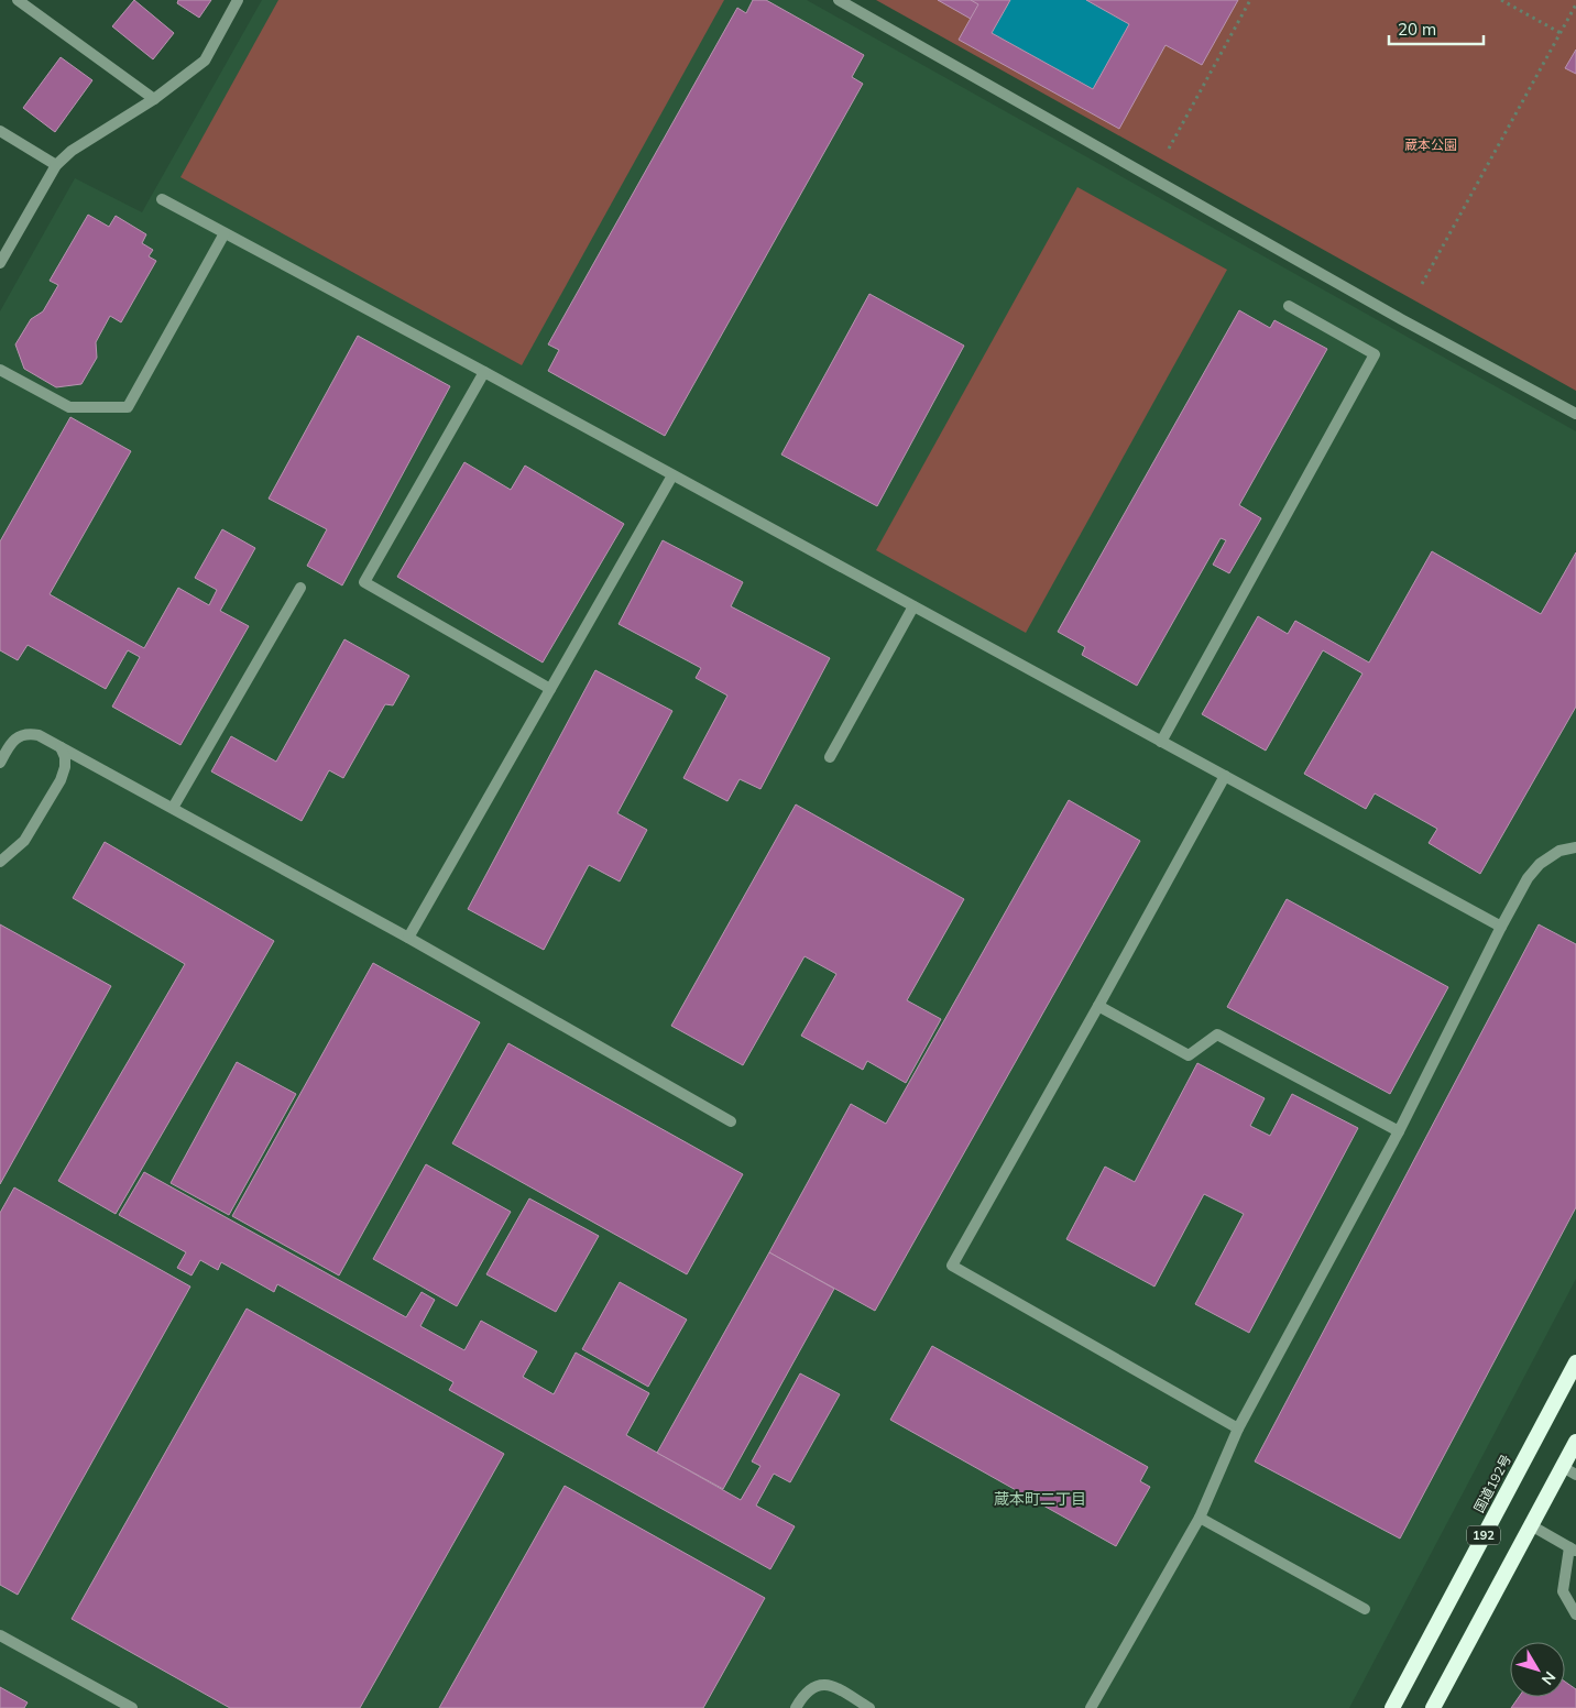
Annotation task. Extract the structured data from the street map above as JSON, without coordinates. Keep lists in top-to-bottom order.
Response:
{
  "streets": {
    "highway": ["国道192号", "192"]
  },
  "districts": ["蔵本町二丁目"],
  "parks": ["蔵本公園"],
  "scale_bar": "20 m",
  "north": "bottom right"
}
